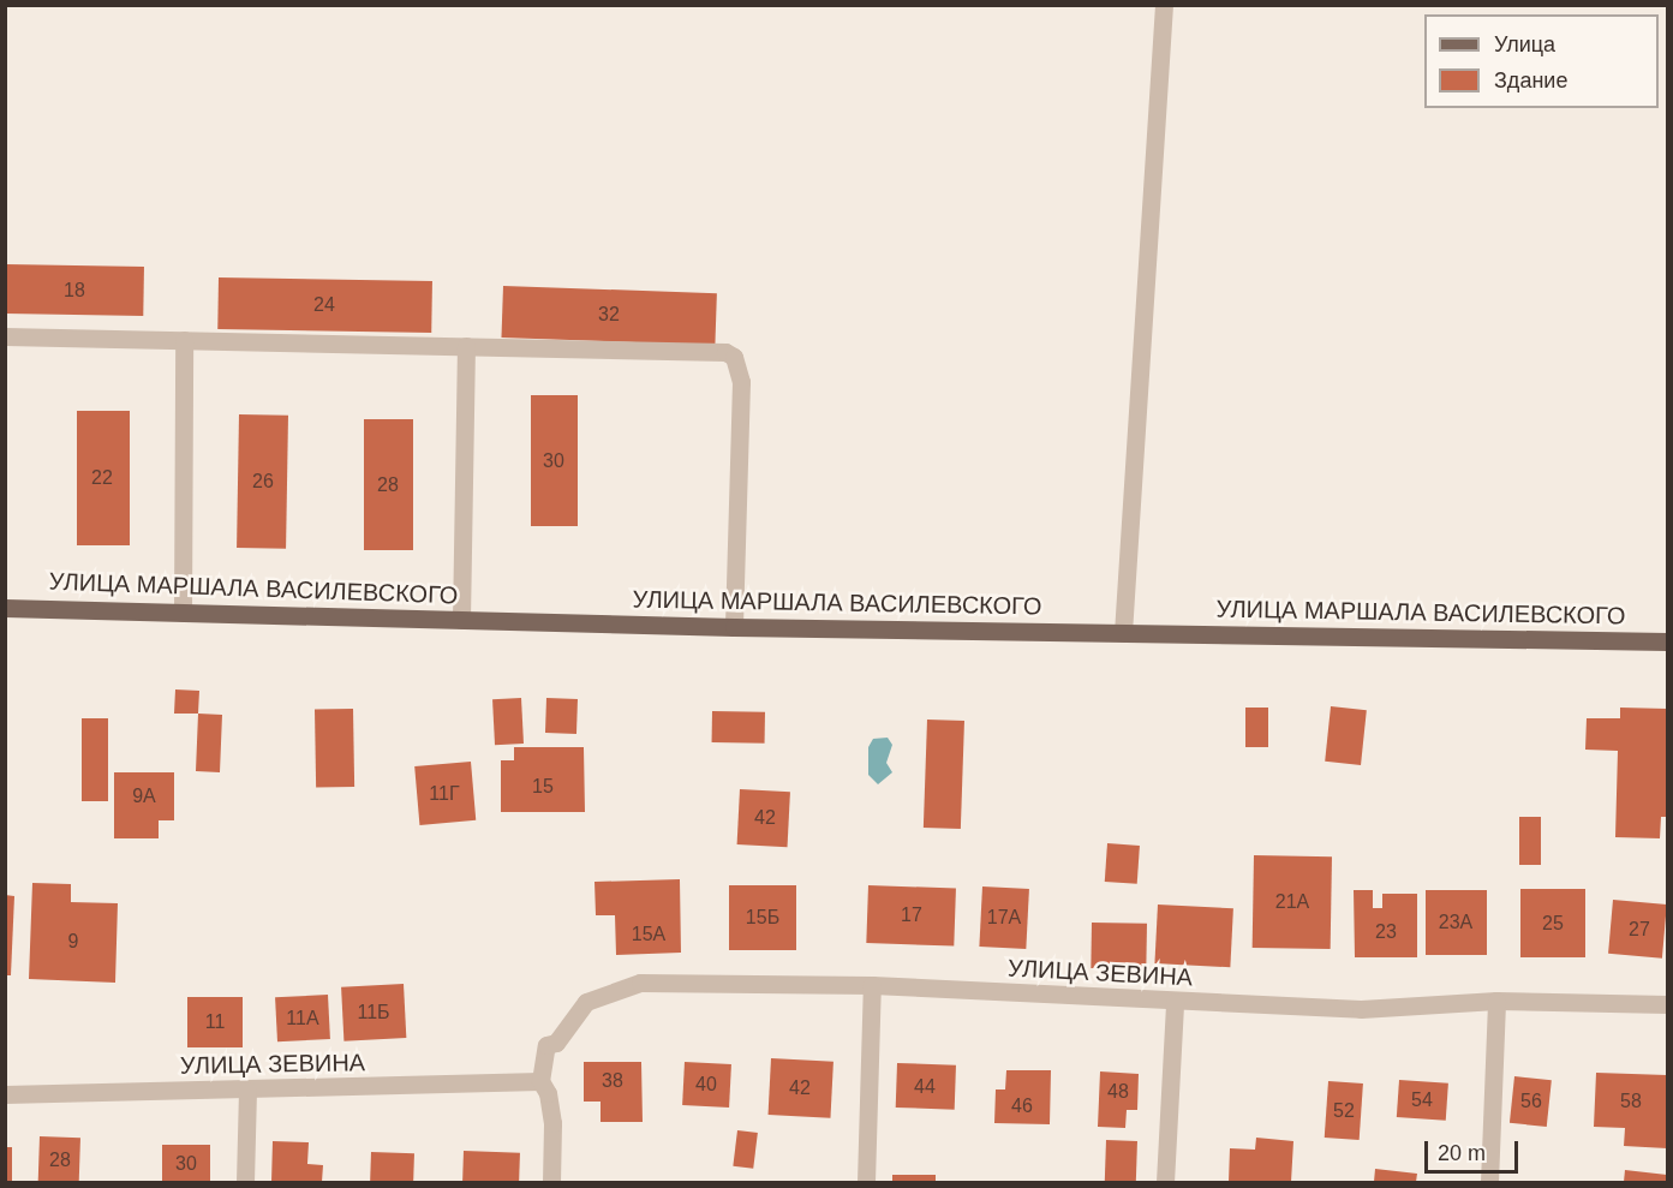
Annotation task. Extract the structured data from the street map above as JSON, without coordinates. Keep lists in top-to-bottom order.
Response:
{
  "streets": {
    "main road": ["УЛИЦА МАРШАЛА ВАСИЛЕВСКОГО"],
    "street": ["УЛИЦА ЗЕВИНА"]
  },
  "house_numbers": [
    "18",
    "24",
    "32",
    "30",
    "22",
    "26",
    "28",
    "15",
    "11Г",
    "9А",
    "42",
    "21А",
    "17",
    "15Б",
    "17А",
    "23А",
    "25",
    "27",
    "23",
    "15А",
    "9",
    "11Б",
    "11А",
    "11",
    "38",
    "40",
    "44",
    "42",
    "48",
    "54",
    "56",
    "58",
    "46",
    "52",
    "28",
    "30"
  ],
  "legend": ["Улица", "Здание"],
  "scale_bar": "20 m"
}
